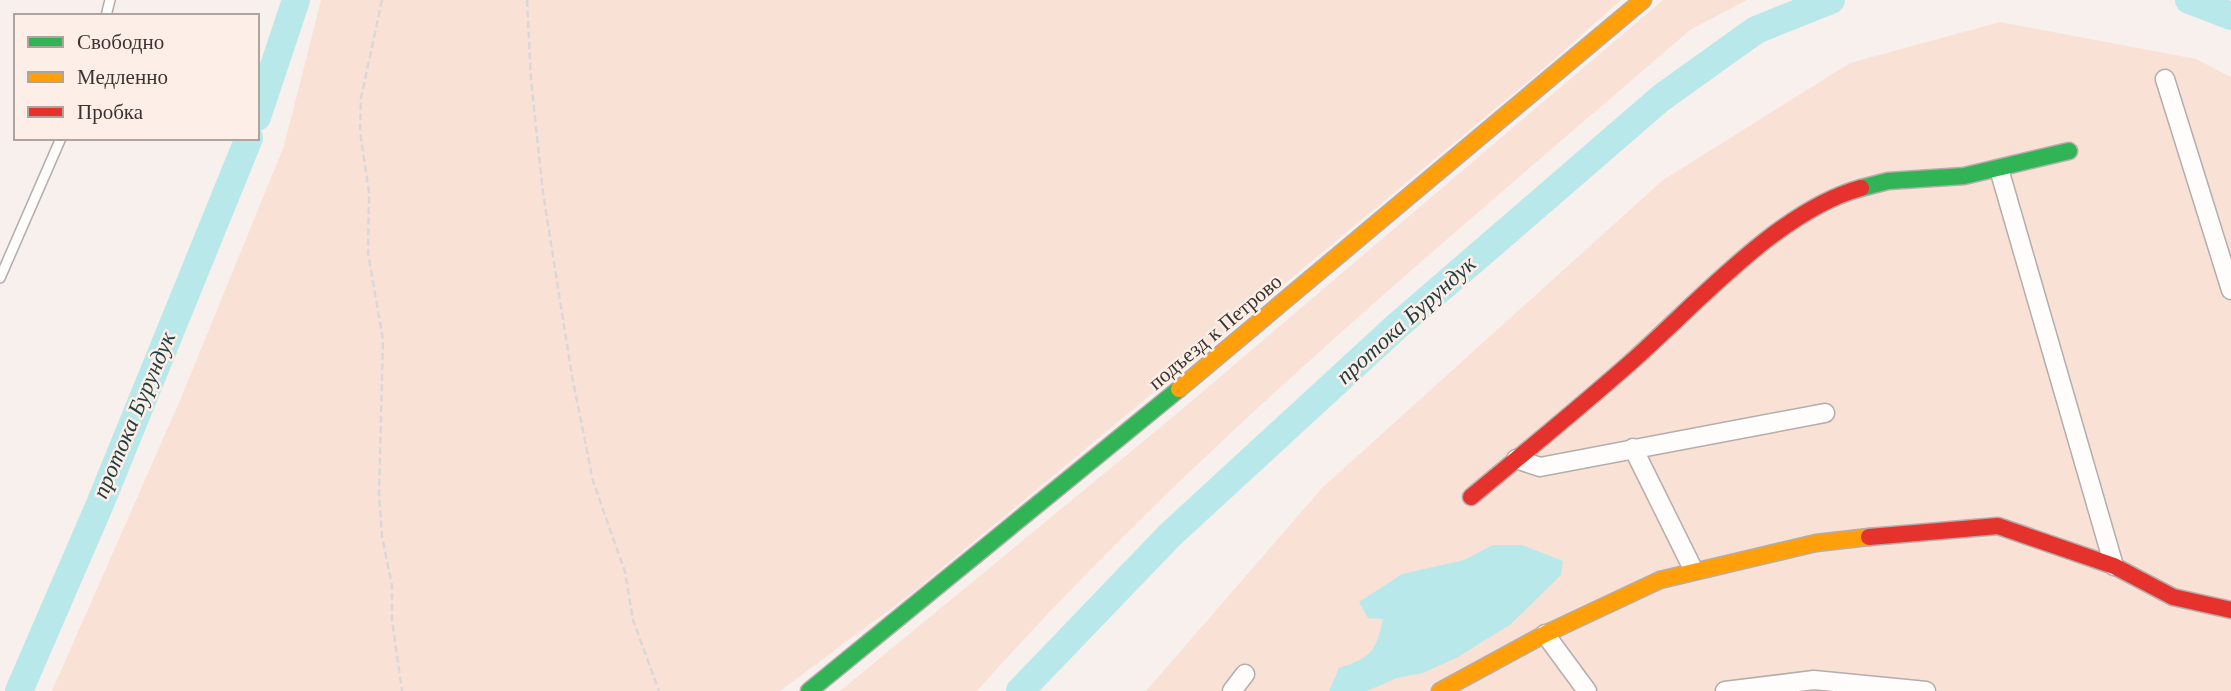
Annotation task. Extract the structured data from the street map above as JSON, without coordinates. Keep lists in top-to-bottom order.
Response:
{
  "streets": {
    "street": ["подъезд к Петрово"]
  },
  "water": ["протока Бурундук"],
  "legend": ["Свободно", "Медленно", "Пробка"]
}
